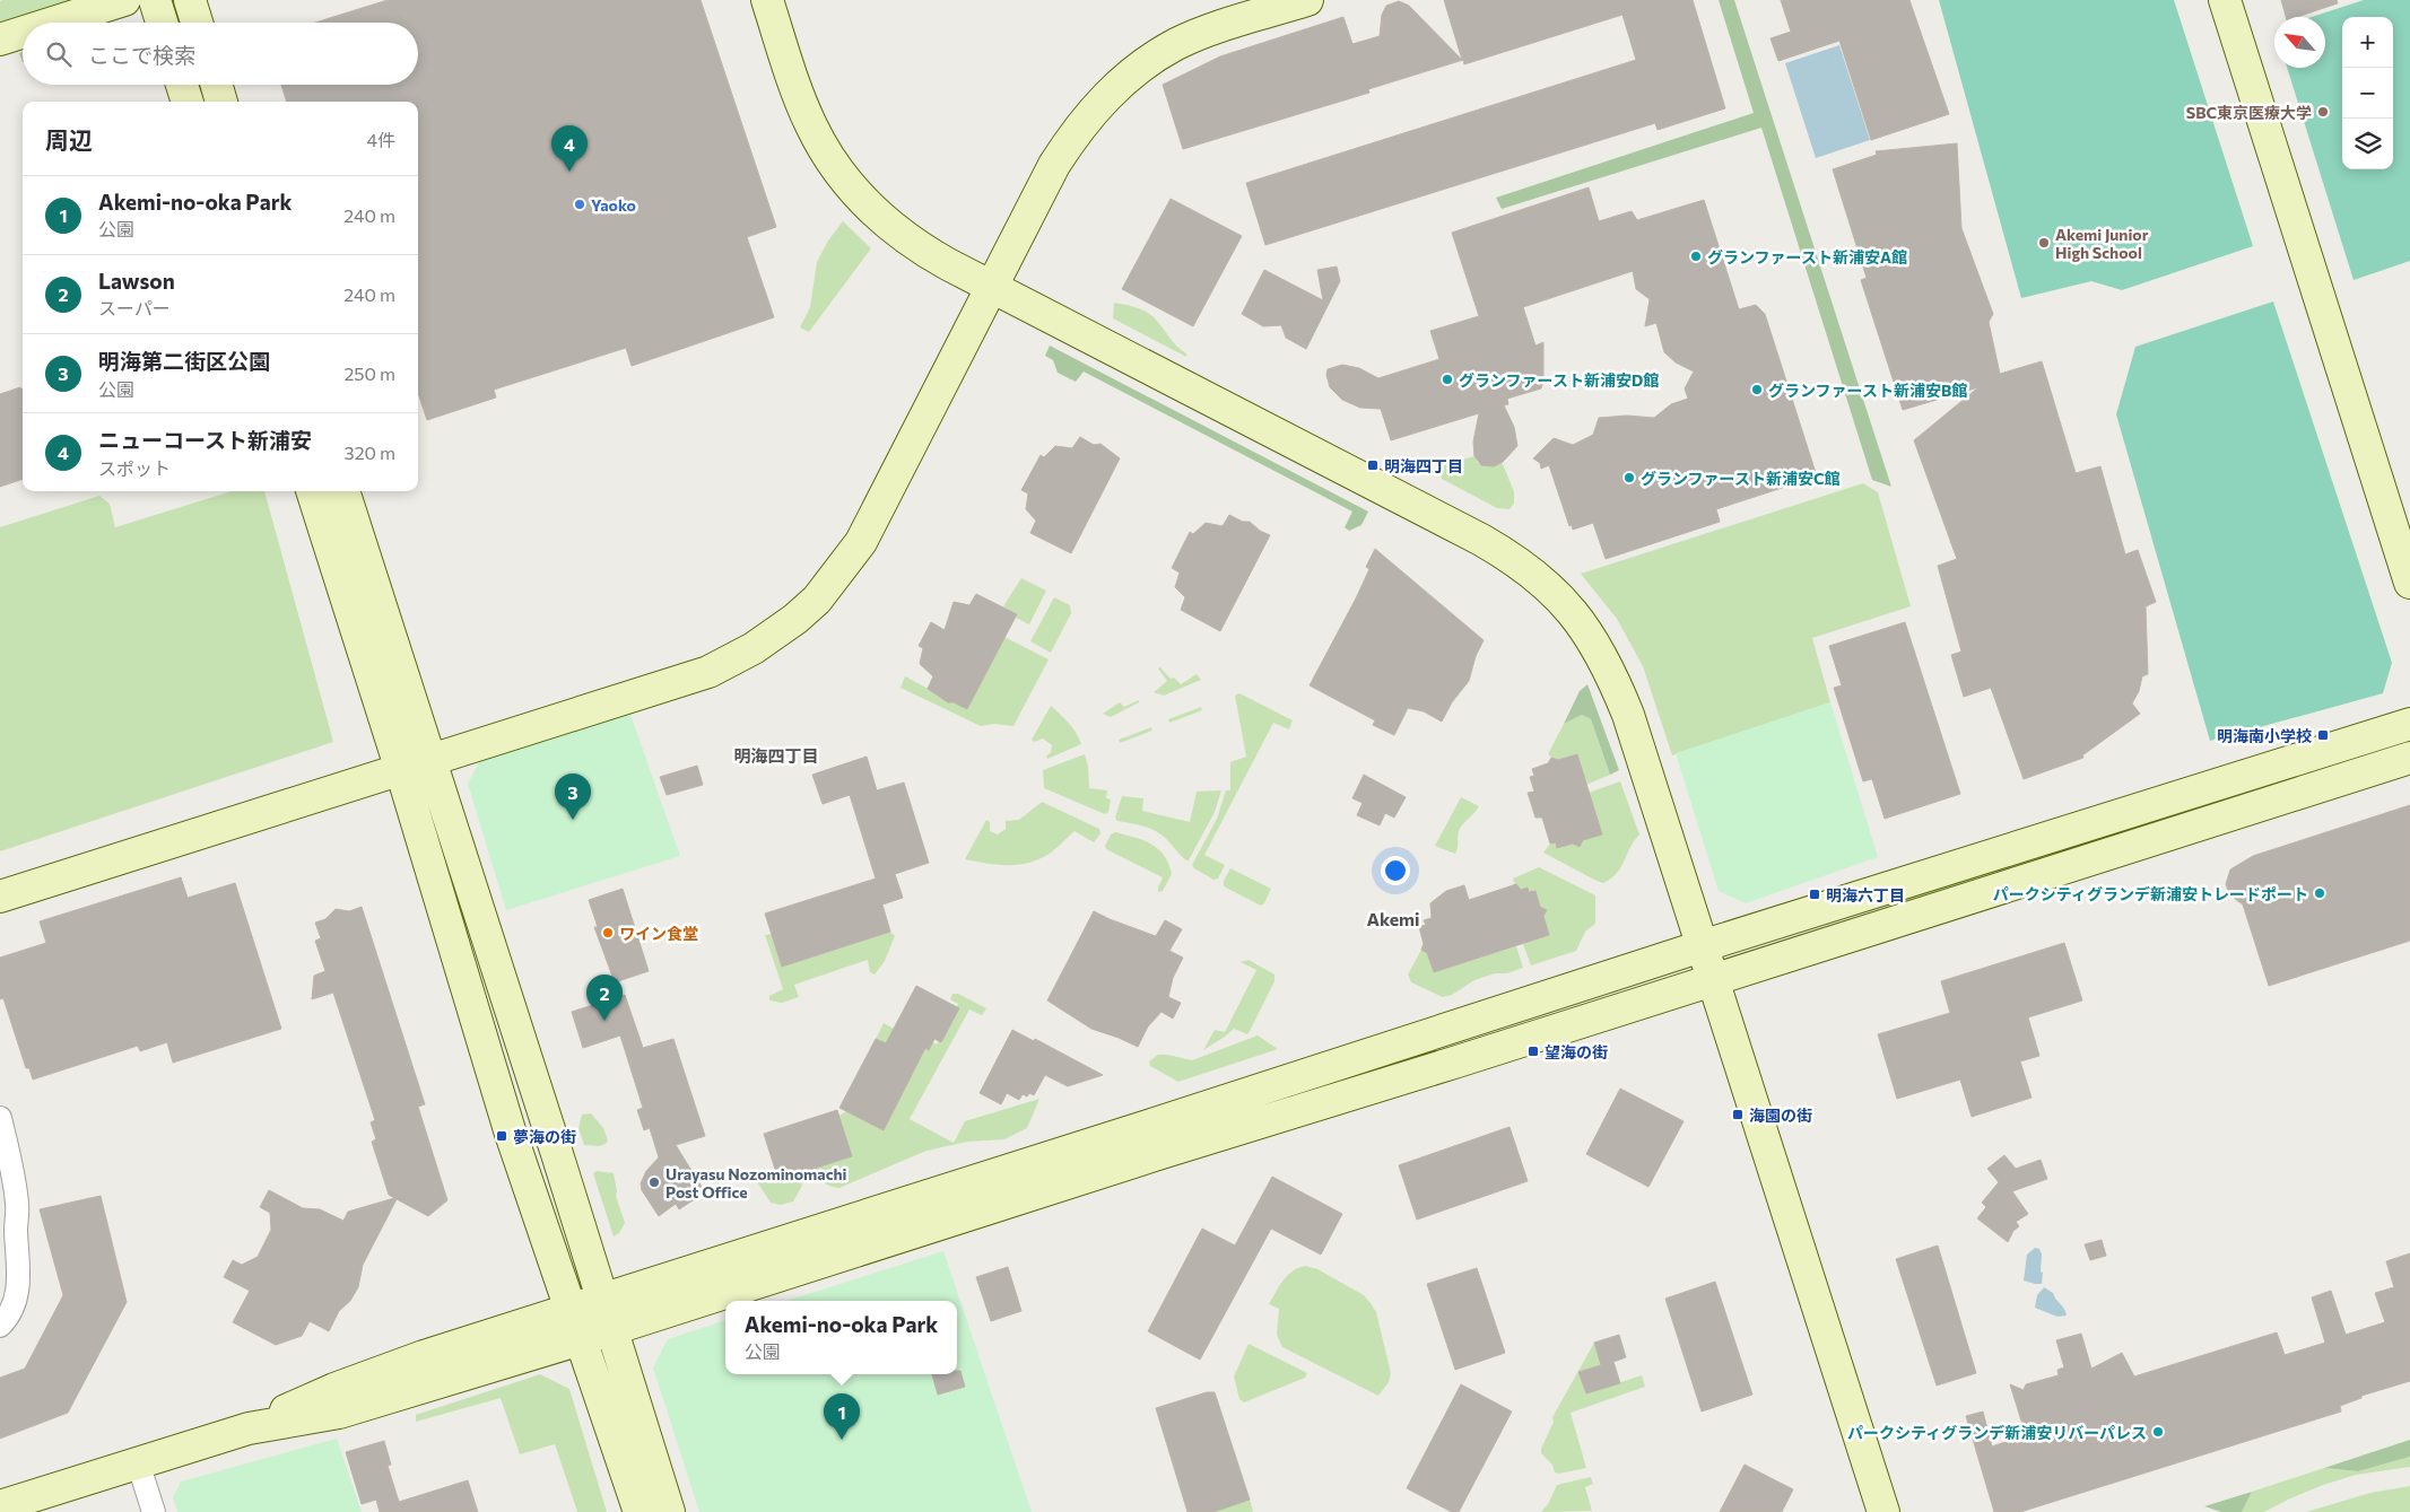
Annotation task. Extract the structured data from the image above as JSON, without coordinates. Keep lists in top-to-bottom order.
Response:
{
  "districts": ["明海四丁目", "Akemi"],
  "places": {
    "other": [
      "SBC東京医療大学",
      "Yaoko",
      "Akemi Junior High School",
      "グランファースト新浦安A館",
      "グランファースト新浦安D館",
      "グランファースト新浦安B館",
      "グランファースト新浦安C館",
      "パークシティグランデ新浦安トレードポート",
      "ワイン食堂",
      "Urayasu Nozominomachi Post Office",
      "パークシティグランデ新浦安リバーパレス"
    ],
    "transit": [
      "明海四丁目",
      "明海南小学校",
      "明海六丁目",
      "望海の街",
      "海園の街",
      "夢海の街"
    ]
  },
  "north": "top left",
  "page": {
    "map_buttons": ["+", "−"],
    "search": "ここで検索",
    "heading": ["周辺", "4件"],
    "pins": [
      "4",
      "3",
      "2",
      "1"
    ],
    "list": [
      {
        "mark": "1",
        "name": "Akemi-no-oka Park",
        "note": "公園",
        "value": "240 m"
      },
      {
        "mark": "2",
        "name": "Lawson",
        "note": "スーパー",
        "value": "240 m"
      },
      {
        "mark": "3",
        "name": "明海第二街区公園",
        "note": "公園",
        "value": "250 m"
      },
      {
        "mark": "4",
        "name": "ニューコースト新浦安",
        "note": "スポット",
        "value": "320 m"
      }
    ],
    "popup": ["Akemi-no-oka Park", "公園"]
  }
}
